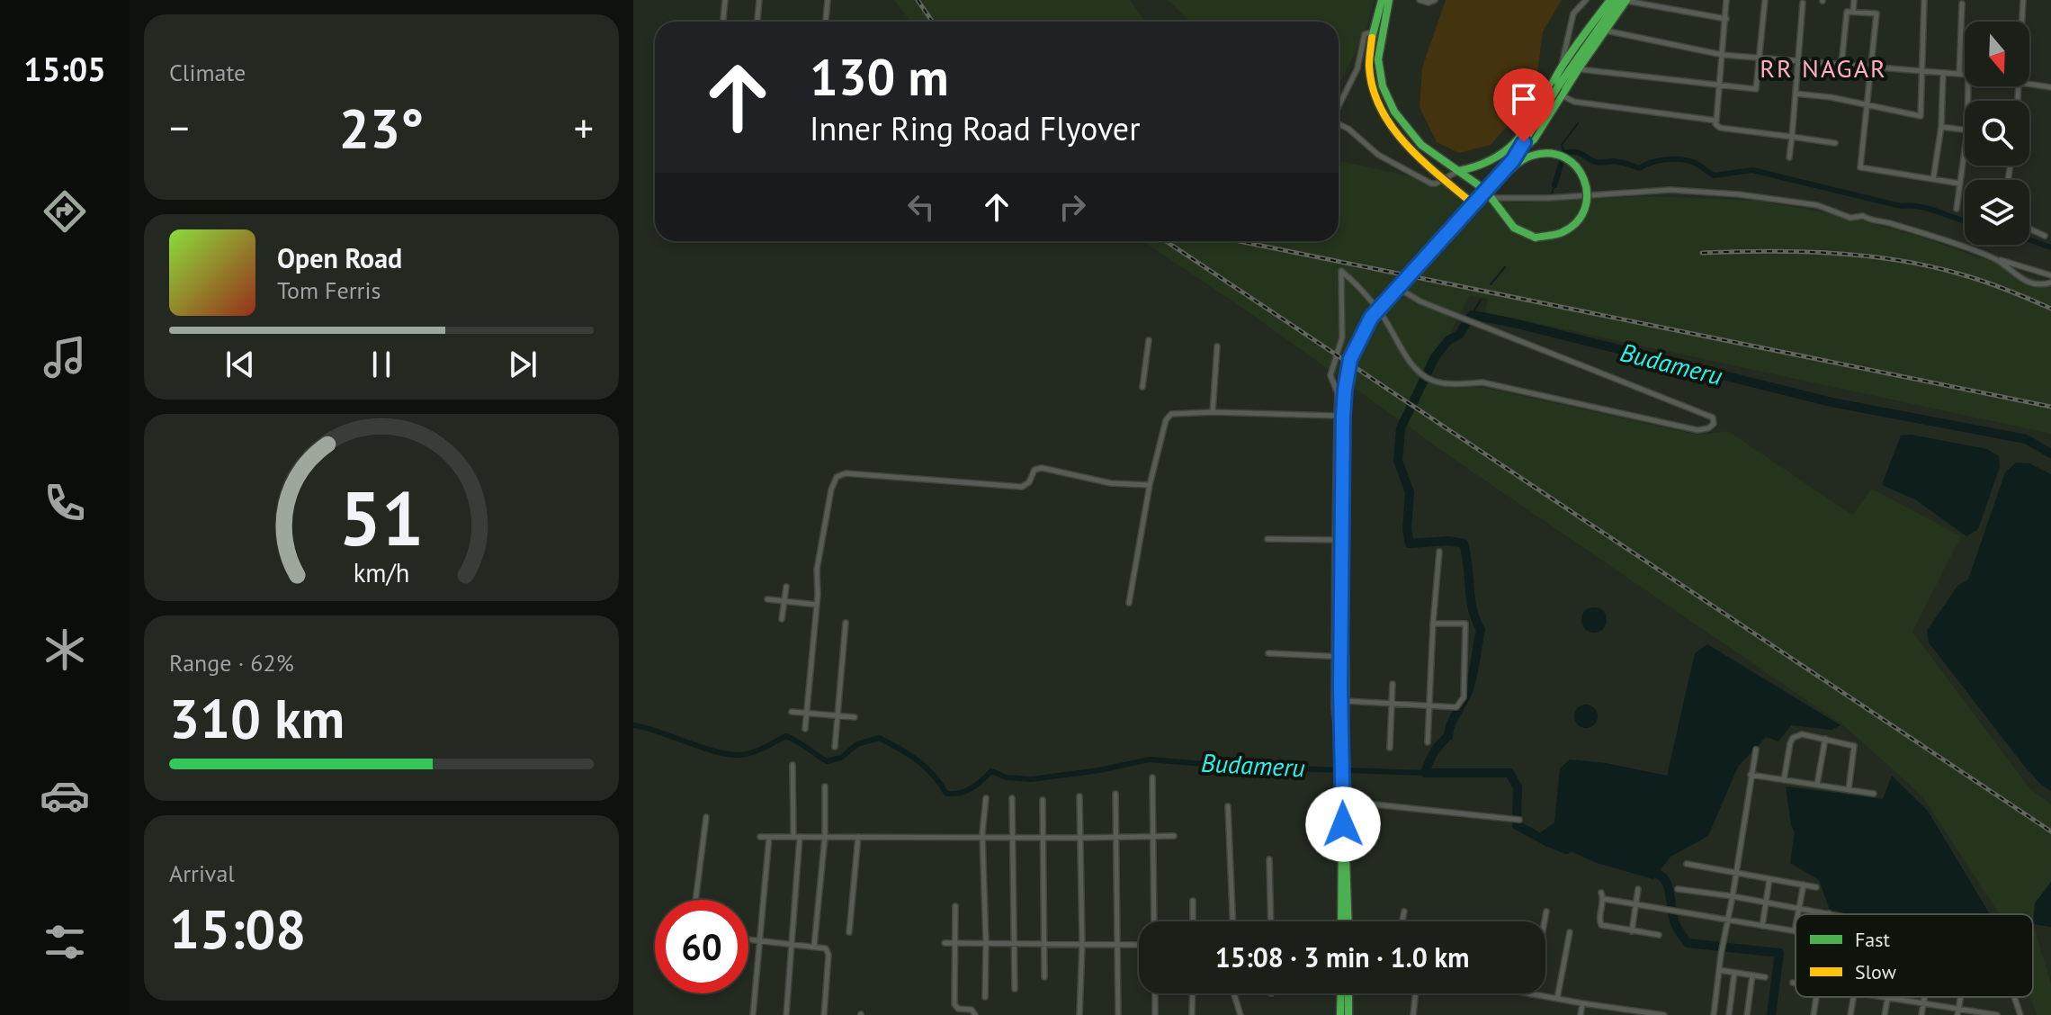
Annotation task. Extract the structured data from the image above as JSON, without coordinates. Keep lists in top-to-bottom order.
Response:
{
  "districts": ["RR NAGAR"],
  "water": ["Budameru"],
  "legend": ["Fast", "Slow"],
  "north": "bottom",
  "page": {
    "tabs": "15:05",
    "tile": [
      "Climate",
      ["Range · 62%", "310 km"],
      ["Arrival", "15:08"]
    ],
    "turn": ["130 m", "Inner Ring Road Flyover"],
    "heat": ["−", "23°", "+"],
    "song": ["Open Road", "Tom Ferris"],
    "limit": "60",
    "trip": "15:08 · 3 min · 1.0 km",
    "gauge": ["51", "km/h"]
  }
}
